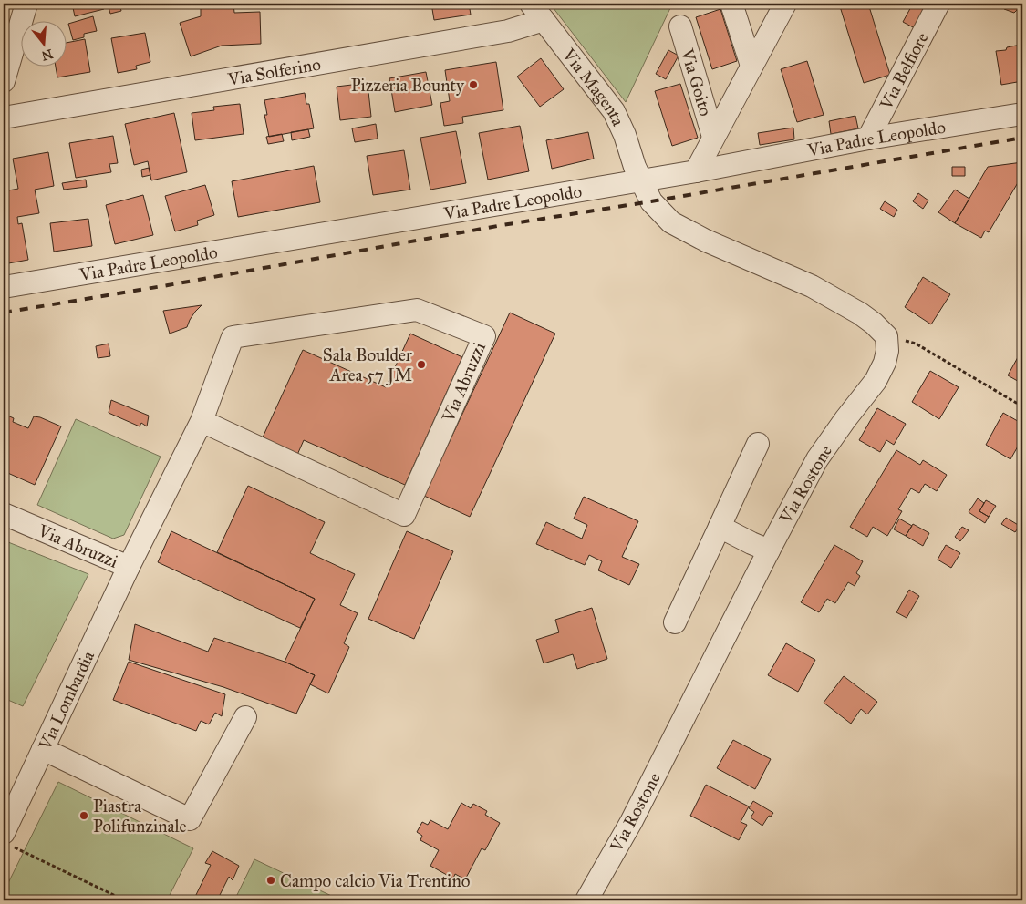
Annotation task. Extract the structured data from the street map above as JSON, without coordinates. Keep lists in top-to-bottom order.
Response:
{
  "streets": {
    "street": [
      "Via Solferino",
      "Via Belfiore",
      "Via Goito",
      "Via Magenta",
      "Via Padre Leopoldo",
      "Via Abruzzi",
      "Via Rostone",
      "Via Lombardia"
    ]
  },
  "crossings": [
    ["Via Solferino", "Via Magenta"],
    ["Via Belfiore", "Via Padre Leopoldo"],
    ["Via Goito", "Via Padre Leopoldo"],
    ["Via Magenta", "Via Padre Leopoldo"],
    ["Via Abruzzi", "Via Lombardia"]
  ],
  "places": [
    "Pizzeria Bounty",
    "Sala Boulder Area 57 JM",
    "Piastra Polifunzinale",
    "Campo calcio Via Trentino"
  ],
  "north": "bottom"
}
